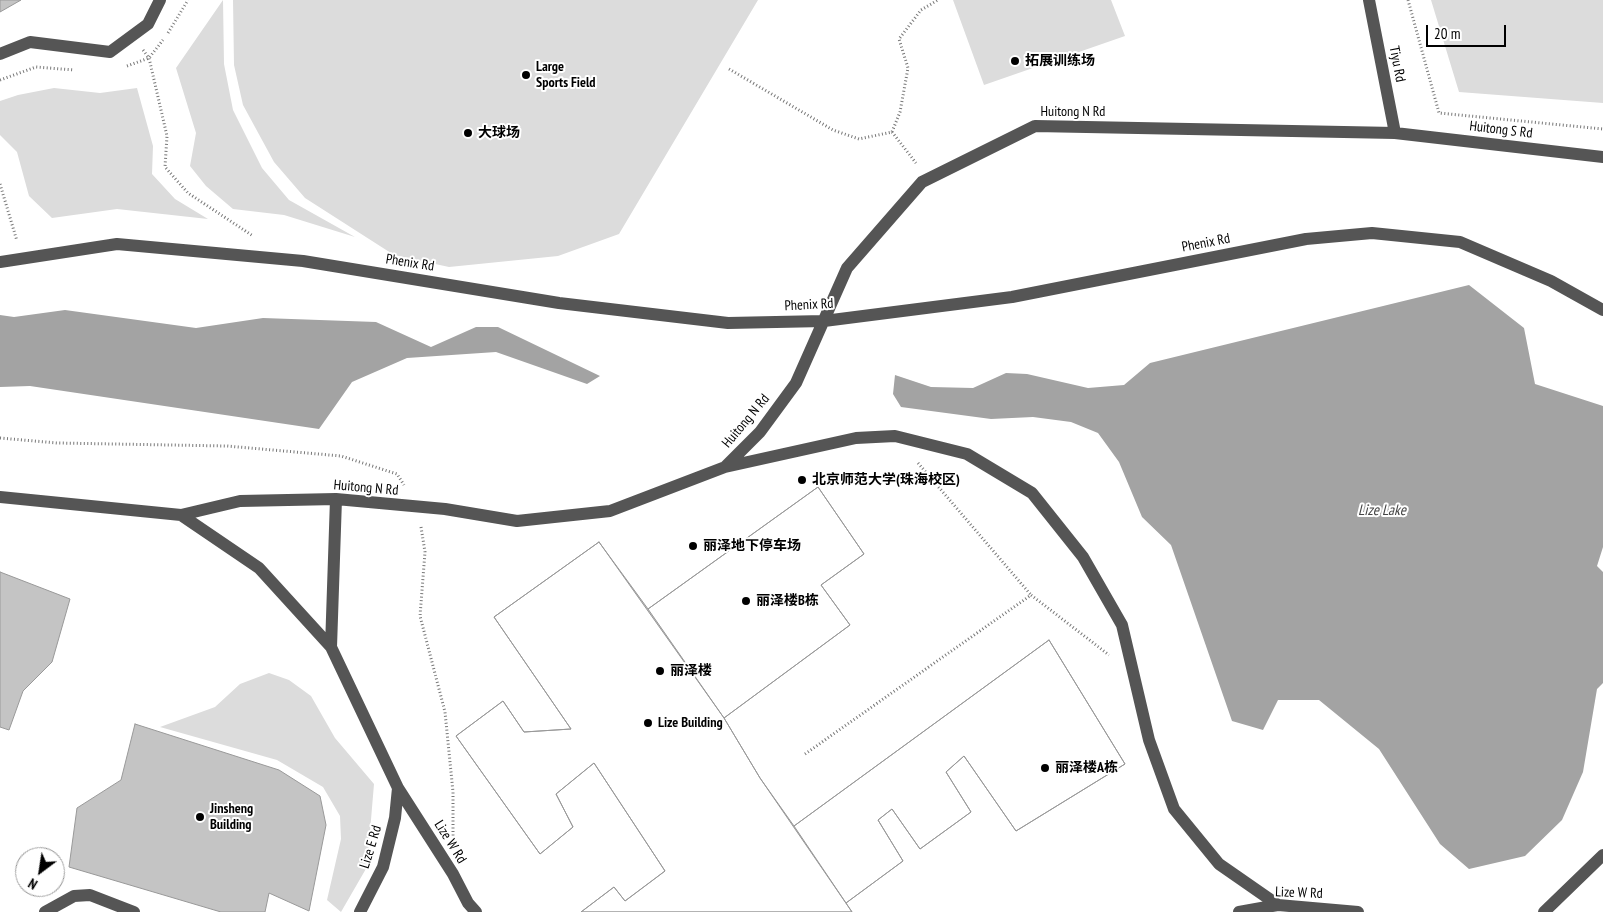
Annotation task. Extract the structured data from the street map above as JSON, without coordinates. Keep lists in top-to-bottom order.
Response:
{
  "streets": {
    "street": [
      "Tiyu Rd",
      "Huitong N Rd",
      "Huitong S Rd",
      "Phenix Rd",
      "Lize W Rd",
      "Lize E Rd"
    ]
  },
  "crossings": [
    ["Tiyu Rd", "Huitong N Rd"],
    ["Tiyu Rd", "Huitong S Rd"],
    ["Huitong N Rd", "Huitong S Rd"],
    ["Huitong N Rd", "Phenix Rd"],
    ["Lize W Rd", "Lize E Rd"]
  ],
  "water": ["Lize Lake"],
  "places": [
    "拓展训练场",
    "Large Sports Field",
    "大球场",
    "北京师范大学(珠海校区)",
    "丽泽地下停车场",
    "丽泽楼B栋",
    "丽泽楼",
    "Lize Building",
    "丽泽楼A栋",
    "Jinsheng Building"
  ],
  "scale_bar": "20 m",
  "north": "bottom left"
}
